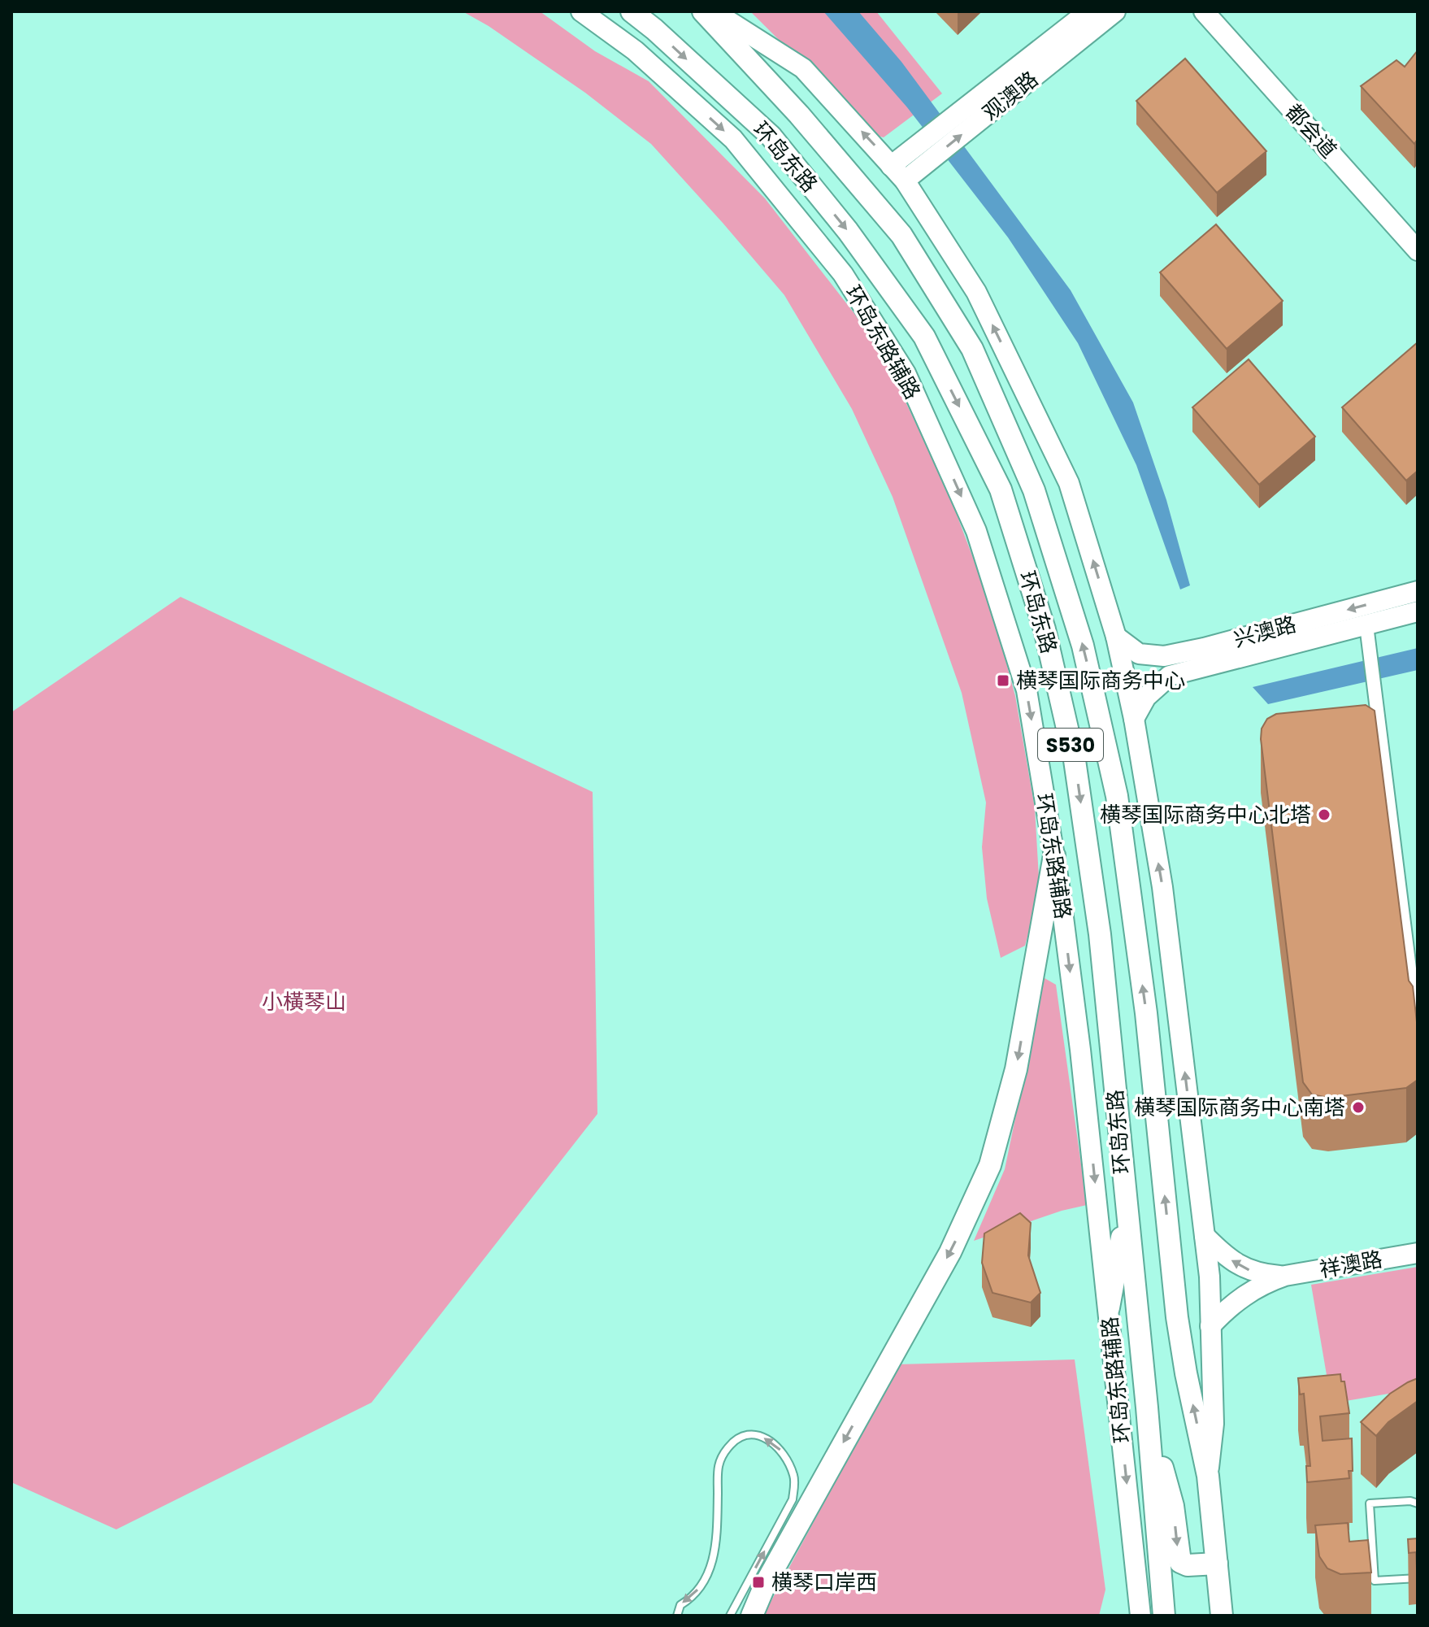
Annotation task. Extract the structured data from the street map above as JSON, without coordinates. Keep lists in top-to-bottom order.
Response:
{
  "streets": {
    "main road": [
      "观澳路",
      "都会道",
      "环岛东路",
      "环岛东路辅路",
      "兴澳路",
      "S530",
      "祥澳路"
    ]
  },
  "parks": ["小橫琴山"],
  "places": {
    "transit": ["横琴国际商务中心", "横琴口岸西"],
    "other": ["横琴国际商务中心北塔", "横琴国际商务中心南塔"]
  }
}
